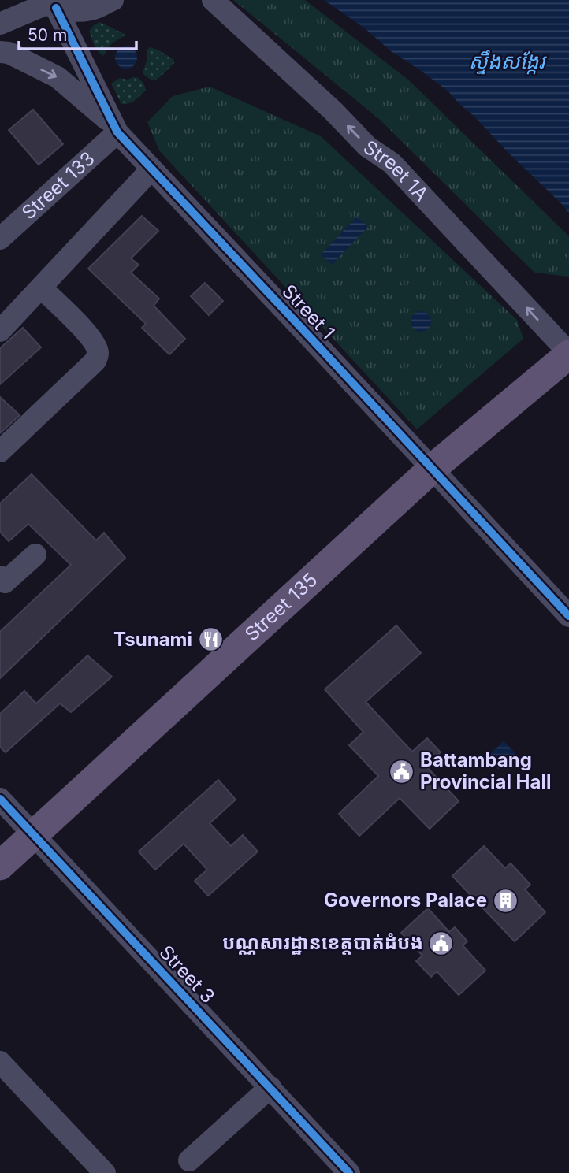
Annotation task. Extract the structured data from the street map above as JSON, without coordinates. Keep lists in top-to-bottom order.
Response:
{
  "streets": {
    "main road": ["Street 135"],
    "street": [
      "Street 1A",
      "Street 133",
      "Street 1",
      "Street 3"
    ]
  },
  "crossings": [
    ["Street 1A", "Street 135"],
    ["Street 133", "Street 1"],
    ["Street 1", "Street 135"],
    ["Street 135", "Street 3"]
  ],
  "one_way": ["Street 1A"],
  "water": ["ស្ទឹងសង្កែរ"],
  "places": {
    "restaurant": ["Tsunami"],
    "public building": ["Battambang Provincial Hall", "បណ្ណសារដ្ឋានខេត្តបាត់ដំបង"],
    "building": ["Governors Palace"]
  },
  "scale_bar": "50 m"
}
